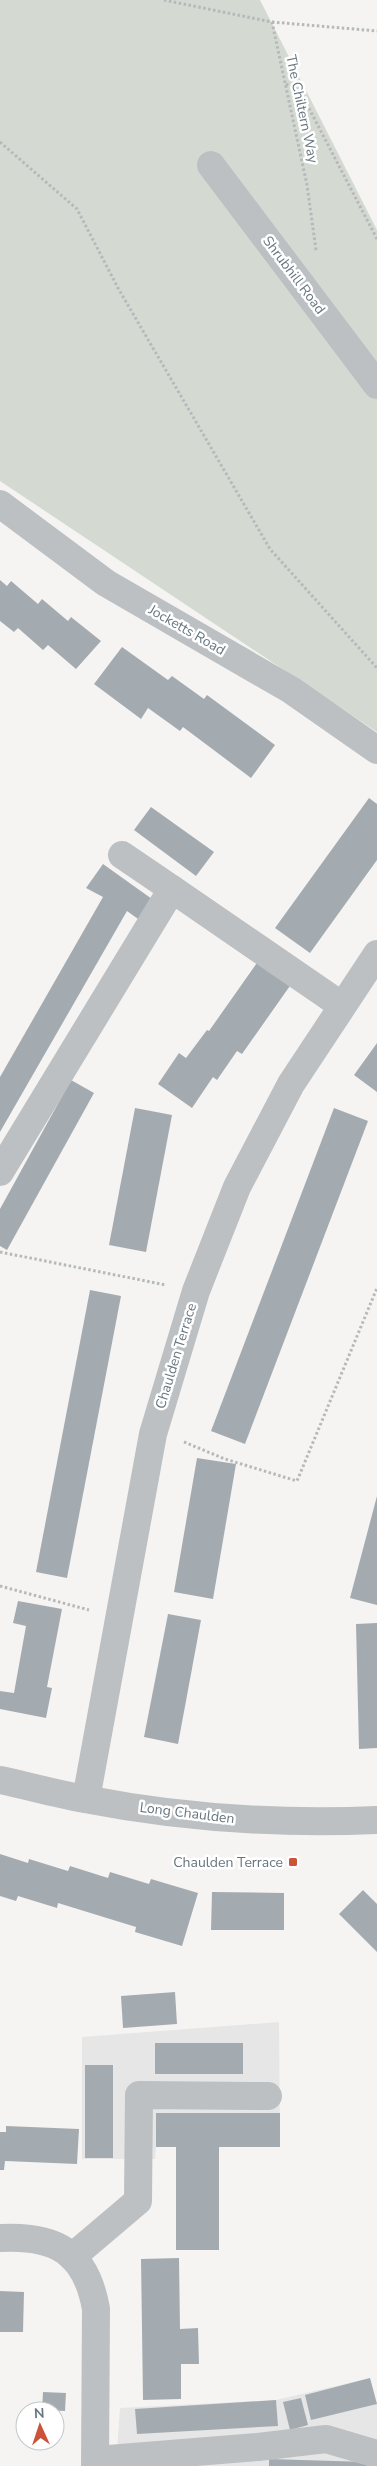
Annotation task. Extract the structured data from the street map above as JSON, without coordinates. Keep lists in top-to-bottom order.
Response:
{
  "streets": {
    "street": [
      "Shrubhill Road",
      "Jocketts Road",
      "Chaulden Terrace",
      "Long Chaulden"
    ],
    "path": ["The Chiltern Way"]
  },
  "crossings": [
    ["Chaulden Terrace", "Long Chaulden"]
  ],
  "places": {
    "transit": ["Chaulden Terrace"]
  },
  "north": "top"
}
